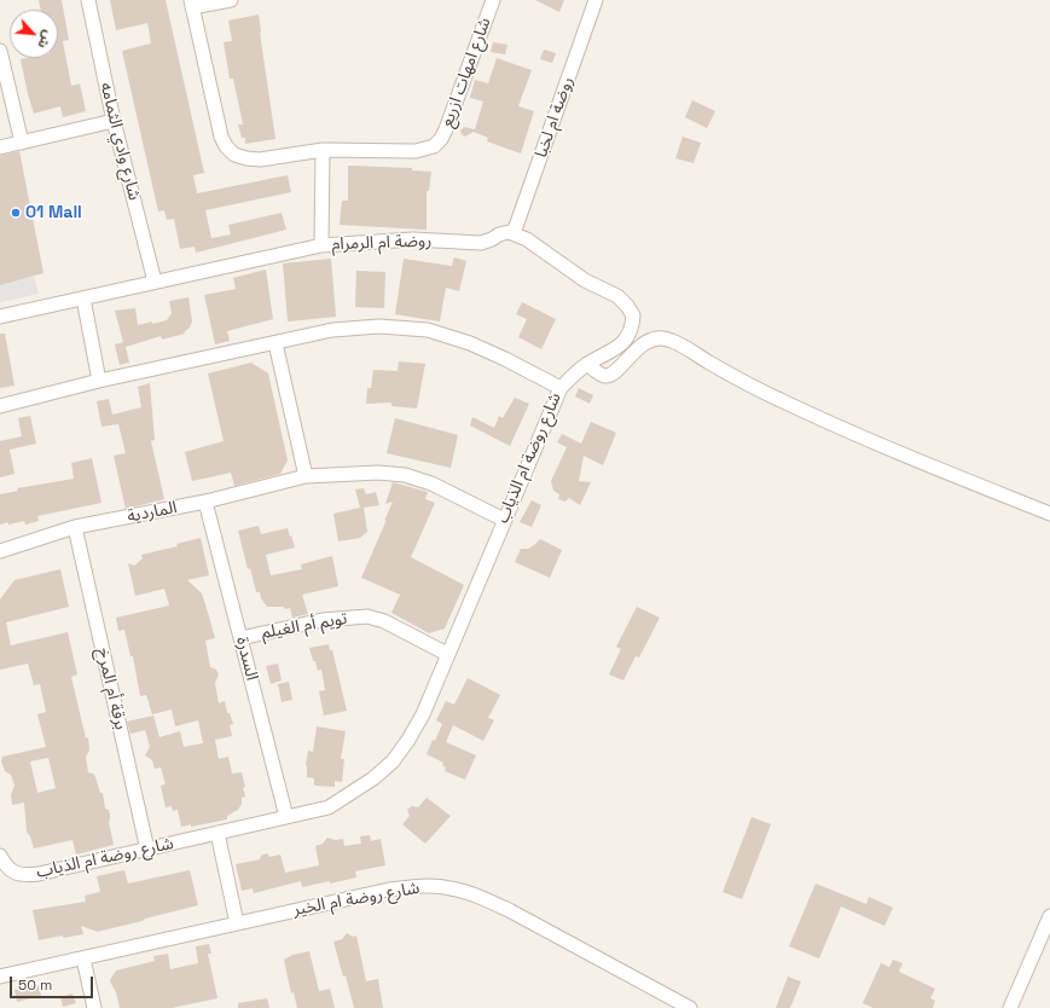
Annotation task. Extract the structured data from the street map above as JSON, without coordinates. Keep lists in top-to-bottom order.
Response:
{
  "streets": {
    "street": [
      "شارع امهات ازريع",
      "روضة ام لخبا",
      "شارع وادي الثمامه",
      "روضة ام الرمرام",
      "شارع روضة ام الذياب",
      "الماردية",
      "تويم أم الغيلم",
      "السدرة",
      "برقة أم المرخ",
      "شارع روضة ام الخير"
    ]
  },
  "crossings": [
    ["روضة ام لخبا", "روضة ام الرمرام"],
    ["شارع وادي الثمامه", "روضة ام الرمرام"],
    ["شارع روضة ام الذياب", "الماردية"],
    ["شارع روضة ام الذياب", "تويم أم الغيلم"],
    ["شارع روضة ام الذياب", "السدرة"],
    ["شارع روضة ام الذياب", "برقة أم المرخ"],
    ["الماردية", "السدرة"],
    ["الماردية", "برقة أم المرخ"],
    ["تويم أم الغيلم", "السدرة"]
  ],
  "places": ["01 Mall"],
  "scale_bar": "50 m",
  "north": "bottom right"
}
